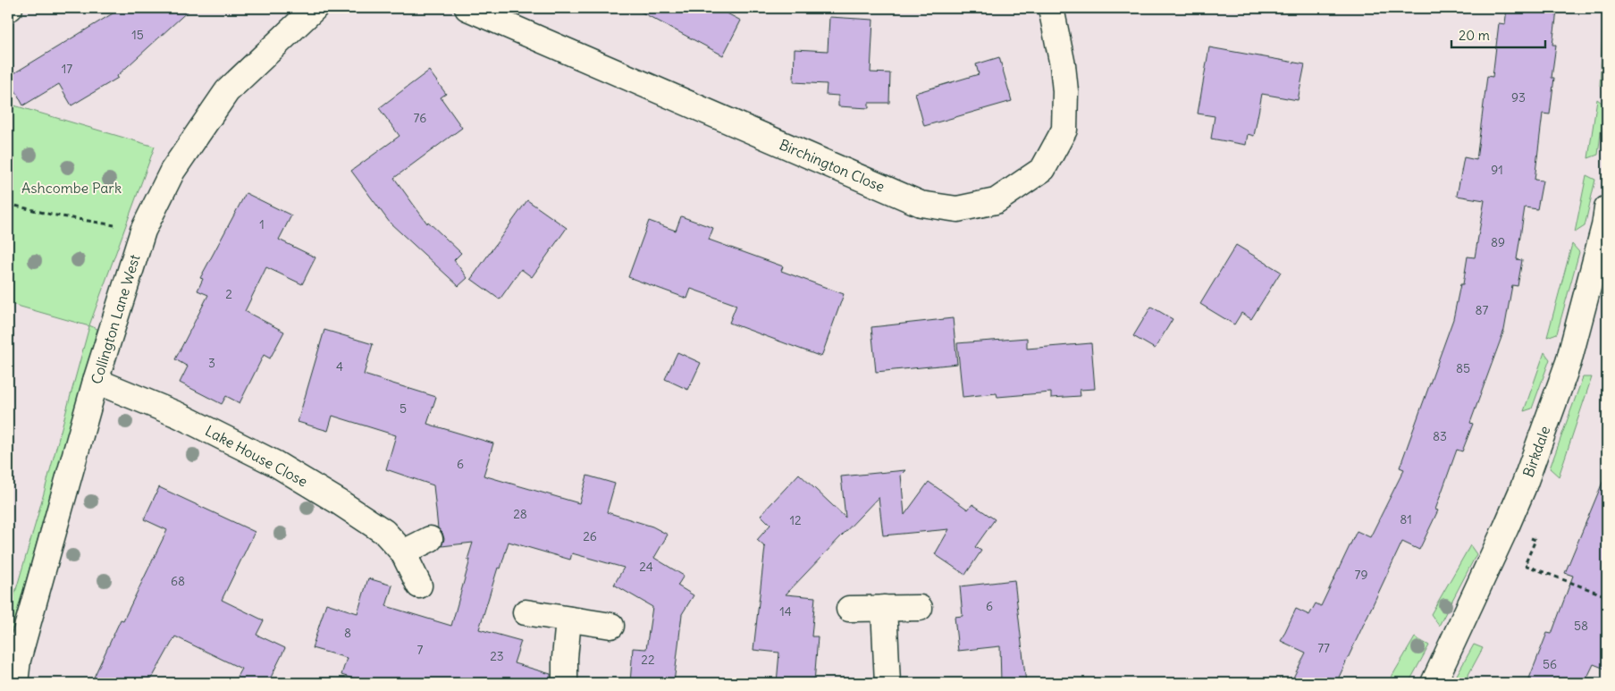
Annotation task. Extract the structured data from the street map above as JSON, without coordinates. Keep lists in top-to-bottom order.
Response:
{
  "streets": {
    "street": [
      "Birchington Close",
      "Collington Lane West",
      "Birkdale",
      "Lake House Close"
    ]
  },
  "crossings": [
    ["Collington Lane West", "Lake House Close"]
  ],
  "parks": ["Ashcombe Park"],
  "house_numbers": [
    "15",
    "17",
    "93",
    "76",
    "91",
    "1",
    "89",
    "2",
    "87",
    "3",
    "4",
    "85",
    "5",
    "83",
    "6",
    "28",
    "81",
    "12",
    "26",
    "24",
    "79",
    "68",
    "6",
    "14",
    "58",
    "8",
    "77",
    "7",
    "23",
    "22",
    "56"
  ],
  "scale_bar": "20 m"
}
